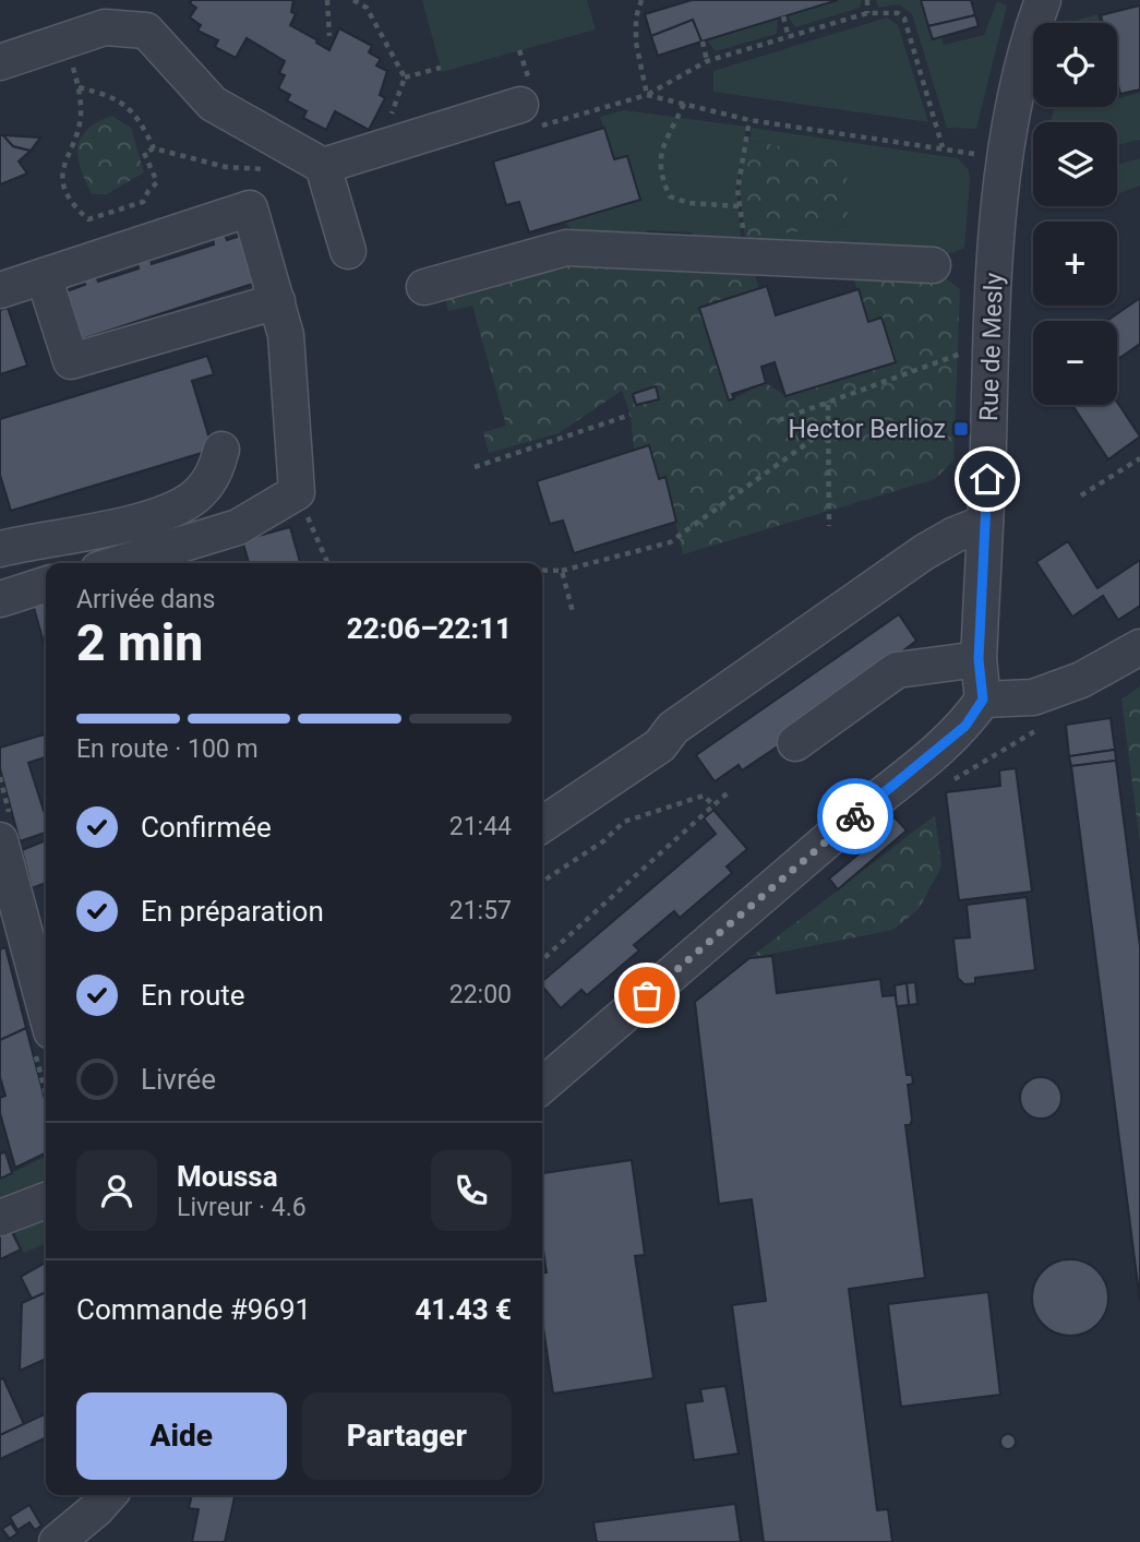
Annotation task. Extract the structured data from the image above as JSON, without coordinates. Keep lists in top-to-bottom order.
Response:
{
  "streets": {
    "street": ["Rue de Mesly"]
  },
  "places": {
    "transit": ["Hector Berlioz"]
  },
  "page": {
    "map_buttons": ["+", "−"],
    "heading": ["2 min", "Arrivée dans", "22:06–22:11"],
    "panel": [
      "Moussa",
      "Livreur · 4.6",
      "Commande #9691",
      "41.43 €"
    ],
    "bar": "En route · 100 m",
    "list": [
      ["Confirmée", "21:44"],
      ["En préparation", "21:57"],
      ["En route", "22:00"],
      "Livrée"
    ],
    "buttons": ["Aide", "Partager"]
  }
}
